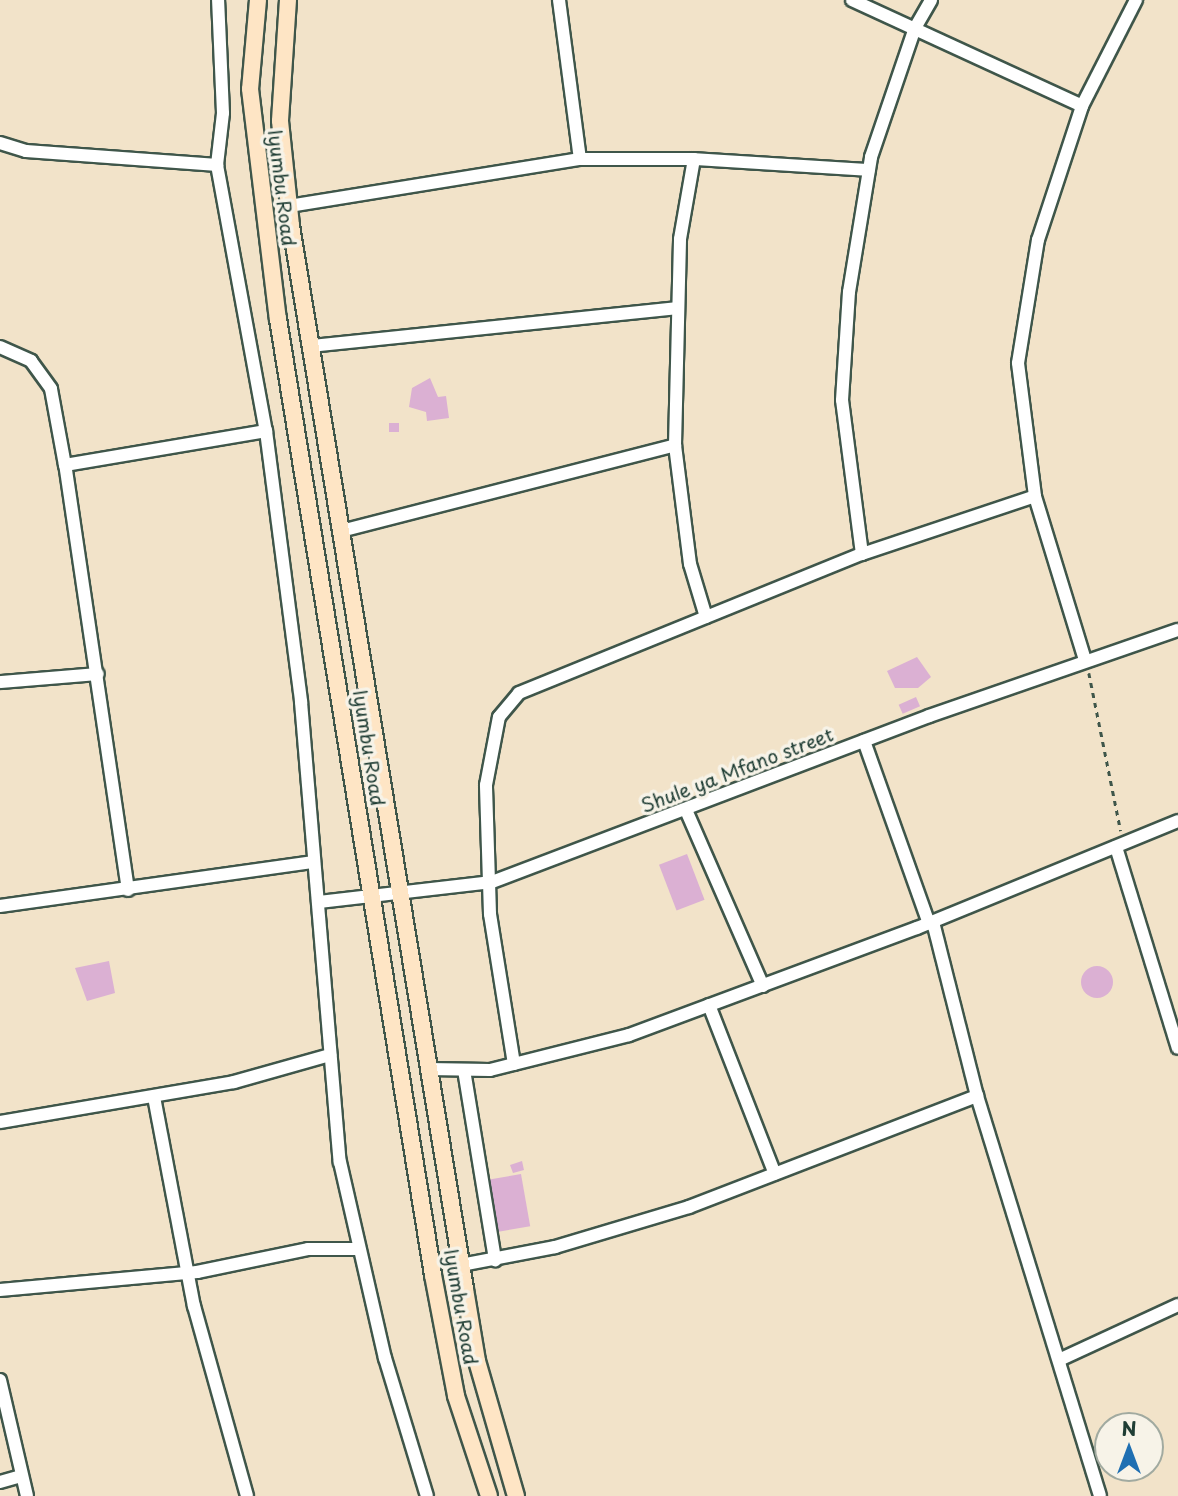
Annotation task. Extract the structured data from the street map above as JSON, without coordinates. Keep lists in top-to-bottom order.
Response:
{
  "streets": {
    "main road": ["Iyumbu Road"],
    "street": ["Shule ya Mfano street"]
  },
  "crossings": [
    ["Iyumbu Road", "Shule ya Mfano street"]
  ],
  "north": "top"
}
